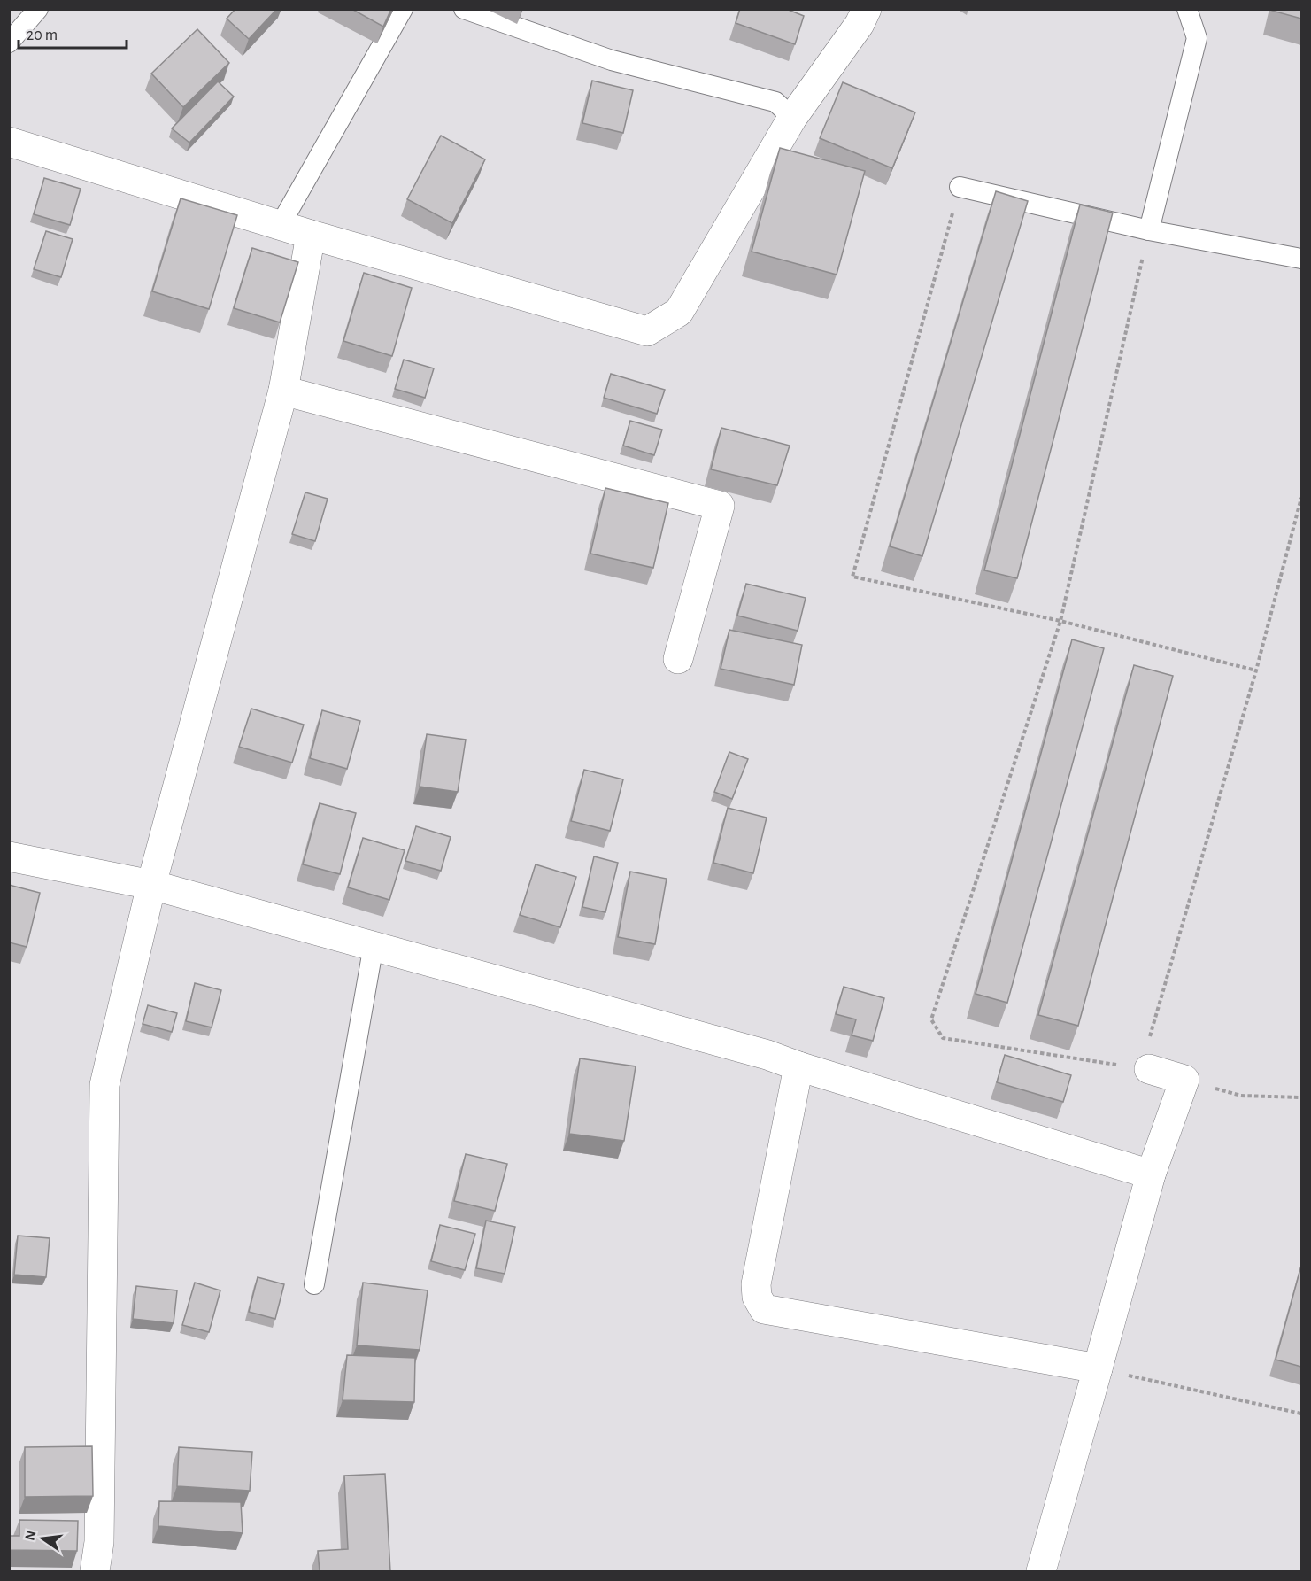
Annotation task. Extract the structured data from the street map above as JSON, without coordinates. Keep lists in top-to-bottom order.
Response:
{
  "scale_bar": "20 m",
  "north": "left"
}
